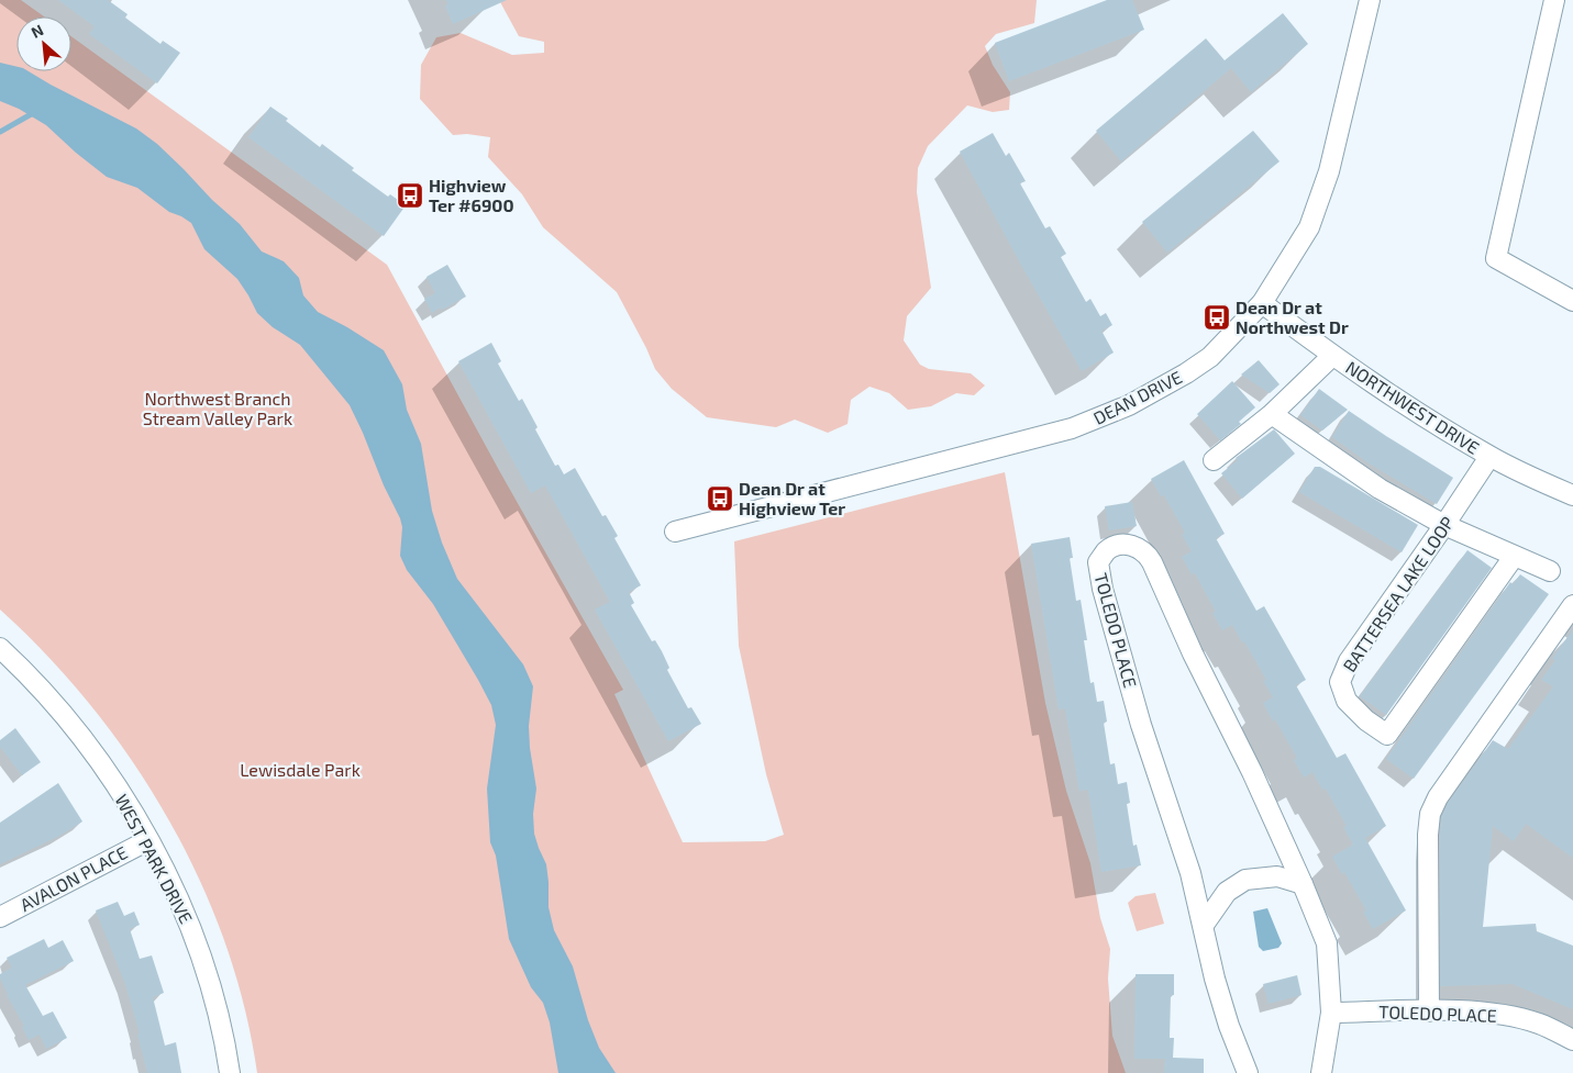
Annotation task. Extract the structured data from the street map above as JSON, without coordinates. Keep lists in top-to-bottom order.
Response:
{
  "streets": {
    "street": [
      "DEAN DRIVE",
      "NORTHWEST DRIVE",
      "BATTERSEA LAKE LOOP",
      "TOLEDO PLACE",
      "WEST PARK DRIVE",
      "AVALON PLACE"
    ]
  },
  "crossings": [
    ["DEAN DRIVE", "NORTHWEST DRIVE"],
    ["NORTHWEST DRIVE", "BATTERSEA LAKE LOOP"],
    ["WEST PARK DRIVE", "AVALON PLACE"]
  ],
  "parks": ["Northwest Branch Stream Valley Park", "Lewisdale Park"],
  "places": {
    "bus stop": ["Highview Ter #6900", "Dean Dr at Northwest Dr", "Dean Dr at Highview Ter"]
  },
  "north": "top left"
}
